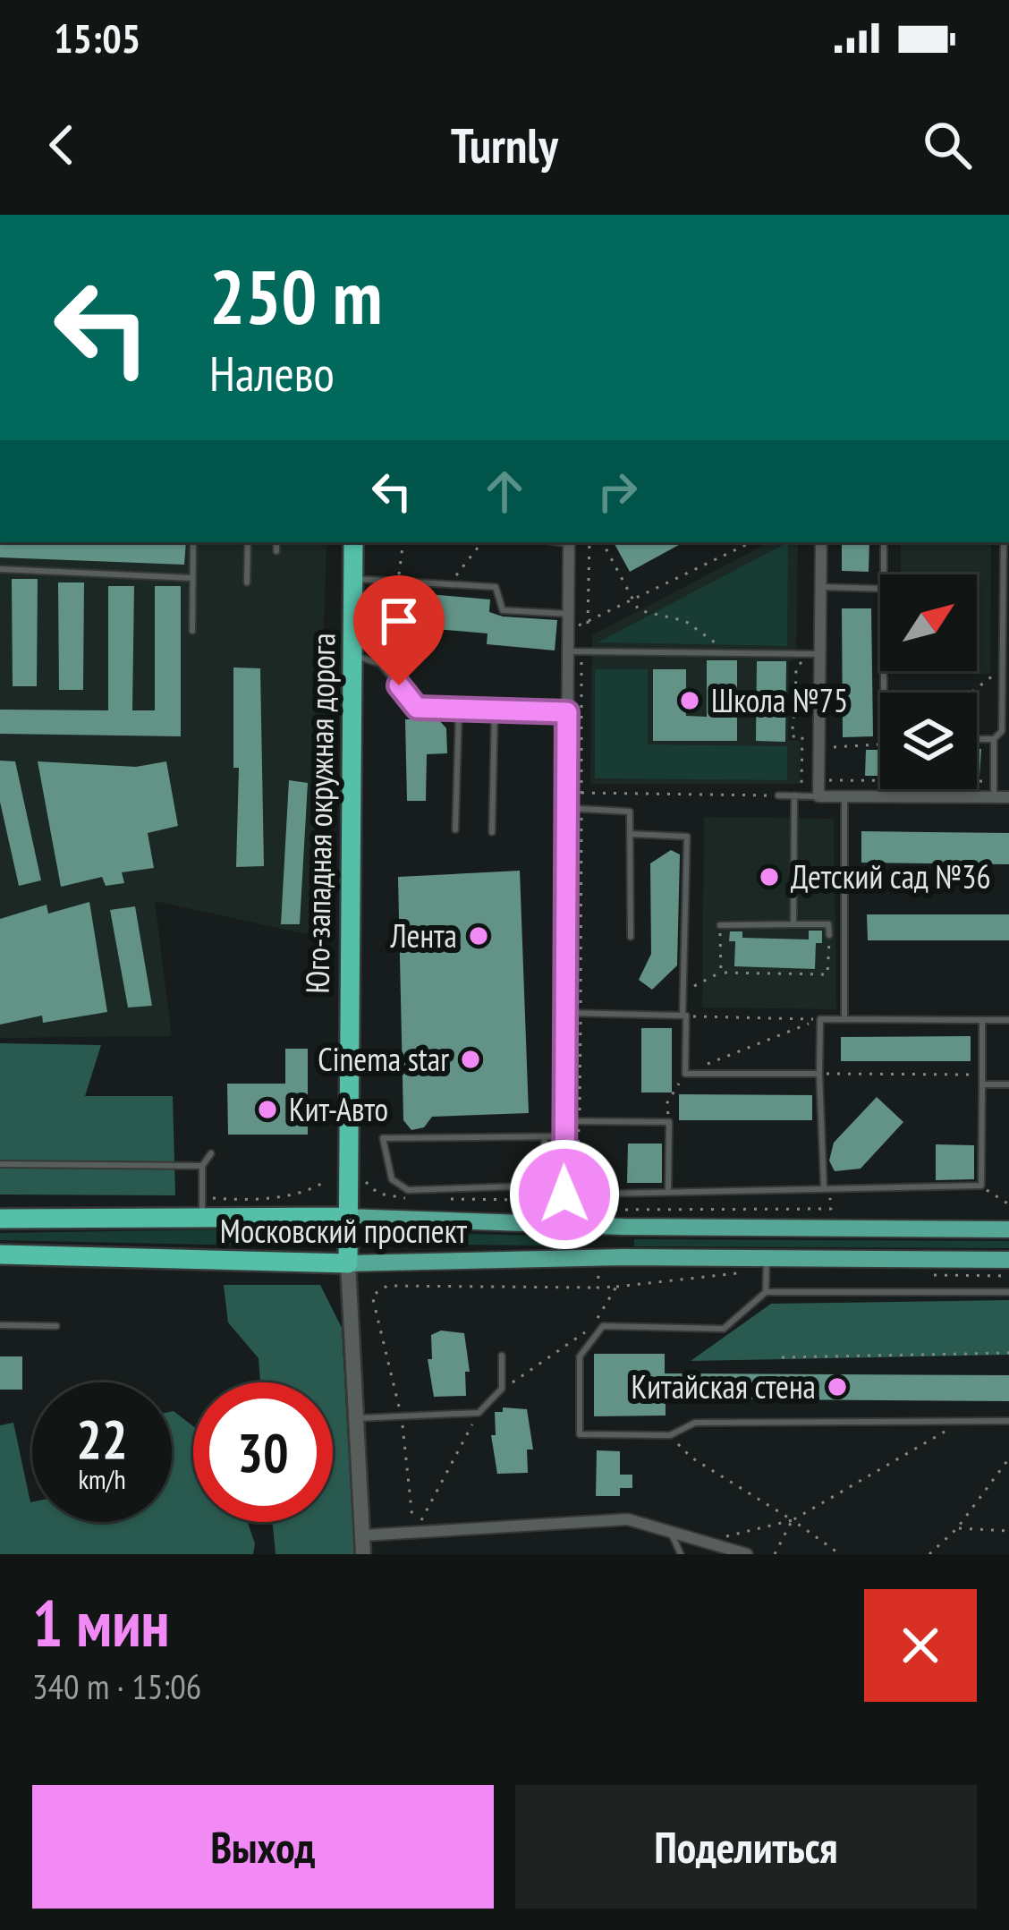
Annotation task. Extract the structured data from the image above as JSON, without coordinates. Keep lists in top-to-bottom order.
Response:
{
  "streets": {
    "highway": ["Юго-западная окружная дорога", "Московский проспект"]
  },
  "crossings": [
    ["Юго-западная окружная дорога", "Московский проспект"]
  ],
  "places": [
    "Школа №75",
    "Детский сад №36",
    "Лента",
    "Cinema star",
    "Кит-Авто",
    "Китайская стена"
  ],
  "north": "top right",
  "page": {
    "status": "15:05",
    "header": "Turnly",
    "turn": ["250 m", "Налево"],
    "speed": "22 km/h",
    "limit": "30",
    "heading": ["1 мин", "340 m · 15:06"],
    "buttons": ["Выход", "Поделиться"]
  }
}
